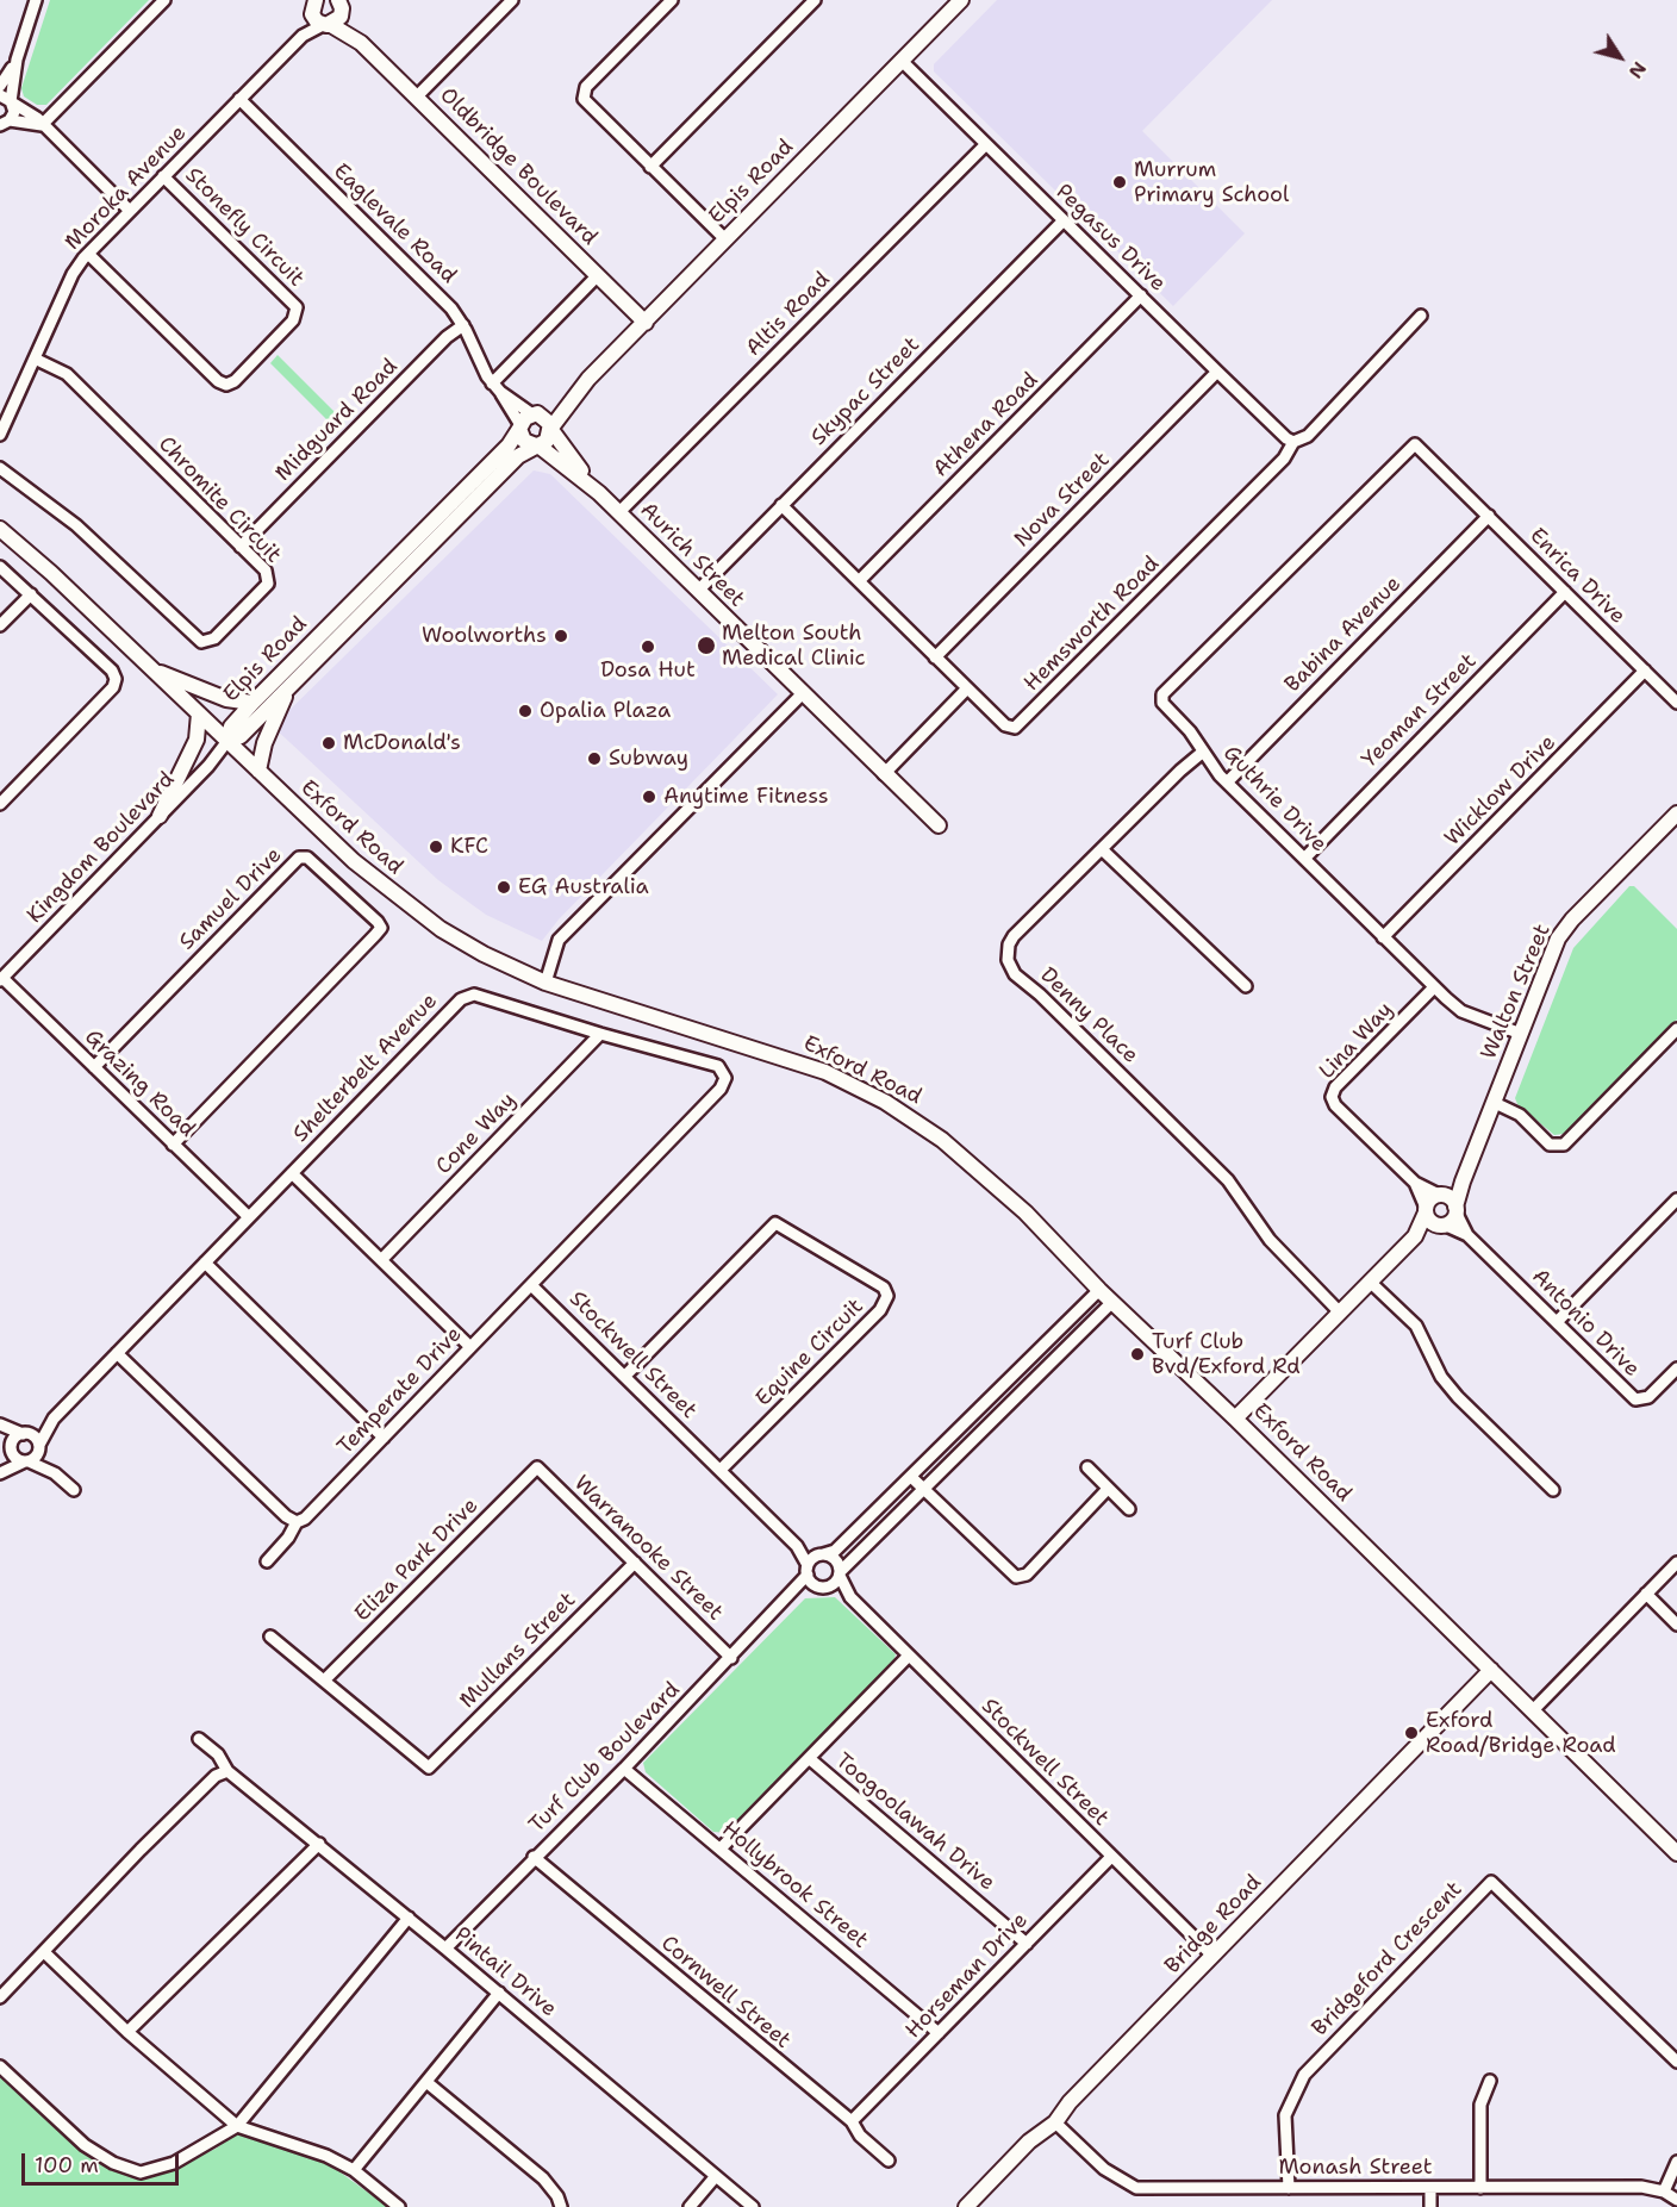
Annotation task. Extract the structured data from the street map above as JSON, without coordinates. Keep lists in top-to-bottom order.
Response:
{
  "streets": {
    "street": [
      "Oldbridge Boulevard",
      "Elpis Road",
      "Moroka Avenue",
      "Eaglevale Road",
      "Stonefly Circuit",
      "Pegasus Drive",
      "Altis Road",
      "Skypac Street",
      "Midguard Road",
      "Athena Road",
      "Chromite Circuit",
      "Nova Street",
      "Aurich Street",
      "Enrica Drive",
      "Hemsworth Road",
      "Babina Avenue",
      "Yeoman Street",
      "Wicklow Drive",
      "Guthrie Drive",
      "Exford Road",
      "Kingdom Boulevard",
      "Samuel Drive",
      "Walton Street",
      "Denny Place",
      "Lina Way",
      "Shelterbelt Avenue",
      "Grazing Road",
      "Cone Way",
      "Antonio Drive",
      "Equine Circuit",
      "Stockwell Street",
      "Temperate Drive",
      "Warranooke Street",
      "Eliza Park Drive",
      "Mullans Street",
      "Turf Club Boulevard",
      "Toogoolawah Drive",
      "Hollybrook Street",
      "Bridge Road",
      "Bridgeford Crescent",
      "Pintail Drive",
      "Horseman Drive",
      "Cornwell Street",
      "Monash Street"
    ]
  },
  "crossings": [
    ["Oldbridge Boulevard", "Elpis Road"],
    ["Oldbridge Boulevard", "Moroka Avenue"],
    ["Elpis Road", "Eaglevale Road"],
    ["Elpis Road", "Pegasus Drive"],
    ["Elpis Road", "Aurich Street"],
    ["Elpis Road", "Exford Road"],
    ["Elpis Road", "Kingdom Boulevard"],
    ["Moroka Avenue", "Eaglevale Road"],
    ["Moroka Avenue", "Stonefly Circuit"],
    ["Moroka Avenue", "Chromite Circuit"],
    ["Eaglevale Road", "Midguard Road"],
    ["Eaglevale Road", "Aurich Street"],
    ["Pegasus Drive", "Altis Road"],
    ["Pegasus Drive", "Skypac Street"],
    ["Pegasus Drive", "Athena Road"],
    ["Pegasus Drive", "Nova Street"],
    ["Pegasus Drive", "Hemsworth Road"],
    ["Altis Road", "Aurich Street"],
    ["Skypac Street", "Aurich Street"],
    ["Skypac Street", "Hemsworth Road"],
    ["Midguard Road", "Chromite Circuit"],
    ["Athena Road", "Hemsworth Road"],
    ["Nova Street", "Hemsworth Road"],
    ["Enrica Drive", "Babina Avenue"],
    ["Enrica Drive", "Yeoman Street"],
    ["Enrica Drive", "Wicklow Drive"],
    ["Enrica Drive", "Guthrie Drive"],
    ["Babina Avenue", "Guthrie Drive"],
    ["Yeoman Street", "Guthrie Drive"],
    ["Wicklow Drive", "Guthrie Drive"],
    ["Guthrie Drive", "Walton Street"],
    ["Guthrie Drive", "Denny Place"],
    ["Guthrie Drive", "Lina Way"],
    ["Exford Road", "Kingdom Boulevard"],
    ["Exford Road", "Bridge Road"],
    ["Kingdom Boulevard", "Grazing Road"],
    ["Samuel Drive", "Grazing Road"],
    ["Walton Street", "Lina Way"],
    ["Walton Street", "Antonio Drive"],
    ["Lina Way", "Antonio Drive"],
    ["Shelterbelt Avenue", "Grazing Road"],
    ["Shelterbelt Avenue", "Cone Way"],
    ["Shelterbelt Avenue", "Stockwell Street"],
    ["Shelterbelt Avenue", "Temperate Drive"],
    ["Equine Circuit", "Stockwell Street"],
    ["Stockwell Street", "Temperate Drive"],
    ["Stockwell Street", "Turf Club Boulevard"],
    ["Stockwell Street", "Bridge Road"],
    ["Stockwell Street", "Horseman Drive"],
    ["Warranooke Street", "Eliza Park Drive"],
    ["Warranooke Street", "Mullans Street"],
    ["Warranooke Street", "Turf Club Boulevard"],
    ["Eliza Park Drive", "Mullans Street"],
    ["Turf Club Boulevard", "Hollybrook Street"],
    ["Turf Club Boulevard", "Pintail Drive"],
    ["Turf Club Boulevard", "Cornwell Street"],
    ["Toogoolawah Drive", "Horseman Drive"],
    ["Hollybrook Street", "Horseman Drive"],
    ["Bridge Road", "Monash Street"],
    ["Bridgeford Crescent", "Monash Street"],
    ["Horseman Drive", "Cornwell Street"]
  ],
  "places": [
    "Murrum Primary School",
    "Woolworths",
    "Melton South Medical Clinic",
    "Dosa Hut",
    "Opalia Plaza",
    "McDonald's",
    "Subway",
    "Anytime Fitness",
    "KFC",
    "EG Australia",
    "Turf Club Bvd/Exford Rd",
    "Exford Road/Bridge Road"
  ],
  "scale_bar": "100 m",
  "north": "bottom right"
}
